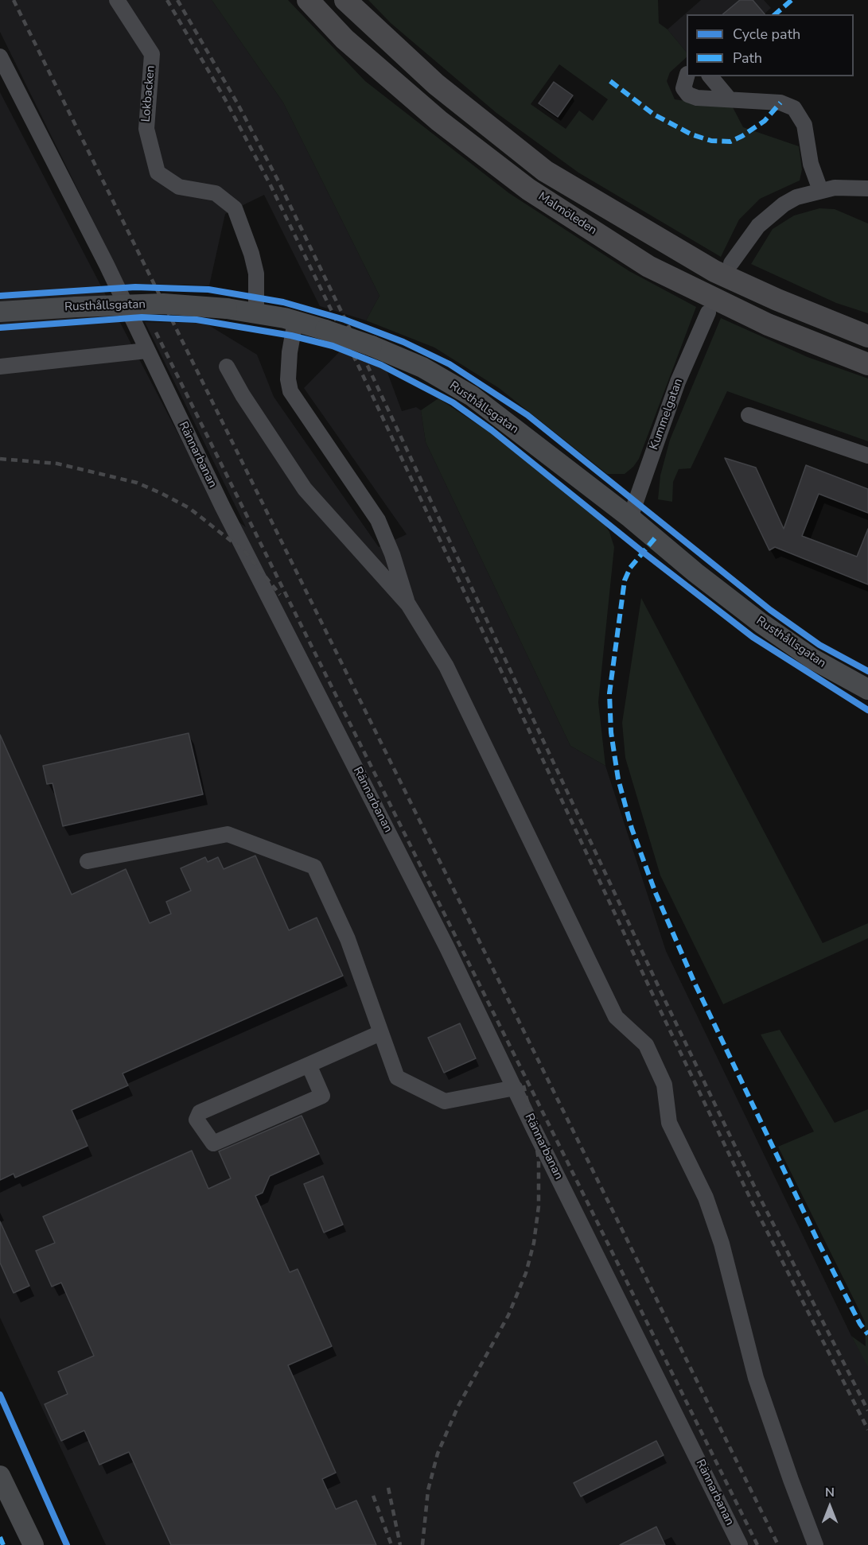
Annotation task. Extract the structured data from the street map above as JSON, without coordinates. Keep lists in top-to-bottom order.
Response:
{
  "streets": {
    "highway": ["Malmöleden"],
    "main road": ["Rusthållsgatan"],
    "street": ["Lokbacken", "Kummelgatan", "Rännarbanan"]
  },
  "crossings": [
    ["Lokbacken", "Rusthållsgatan"],
    ["Rusthållsgatan", "Kummelgatan"]
  ],
  "legend": ["Cycle path", "Path"],
  "north": "top"
}
